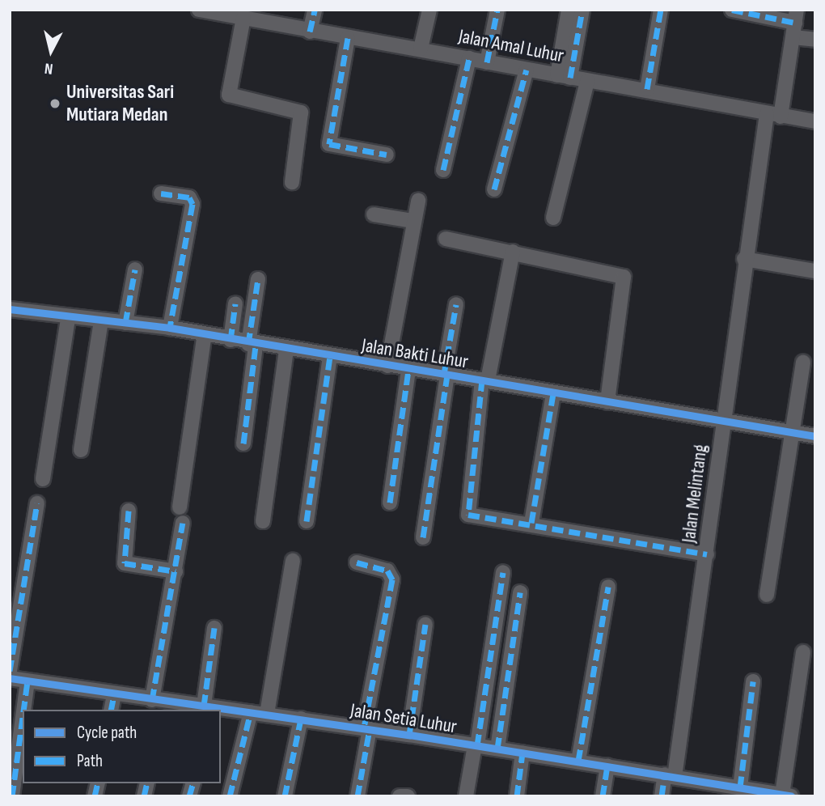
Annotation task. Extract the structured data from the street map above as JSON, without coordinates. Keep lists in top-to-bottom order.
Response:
{
  "streets": {
    "street": [
      "Jalan Amal Luhur",
      "Jalan Bakti Luhur",
      "Jalan Melintang",
      "Jalan Setia Luhur"
    ]
  },
  "crossings": [
    ["Jalan Amal Luhur", "Jalan Melintang"],
    ["Jalan Bakti Luhur", "Jalan Melintang"],
    ["Jalan Melintang", "Jalan Setia Luhur"]
  ],
  "places": ["Universitas Sari Mutiara Medan"],
  "legend": ["Cycle path", "Path"],
  "north": "bottom"
}
